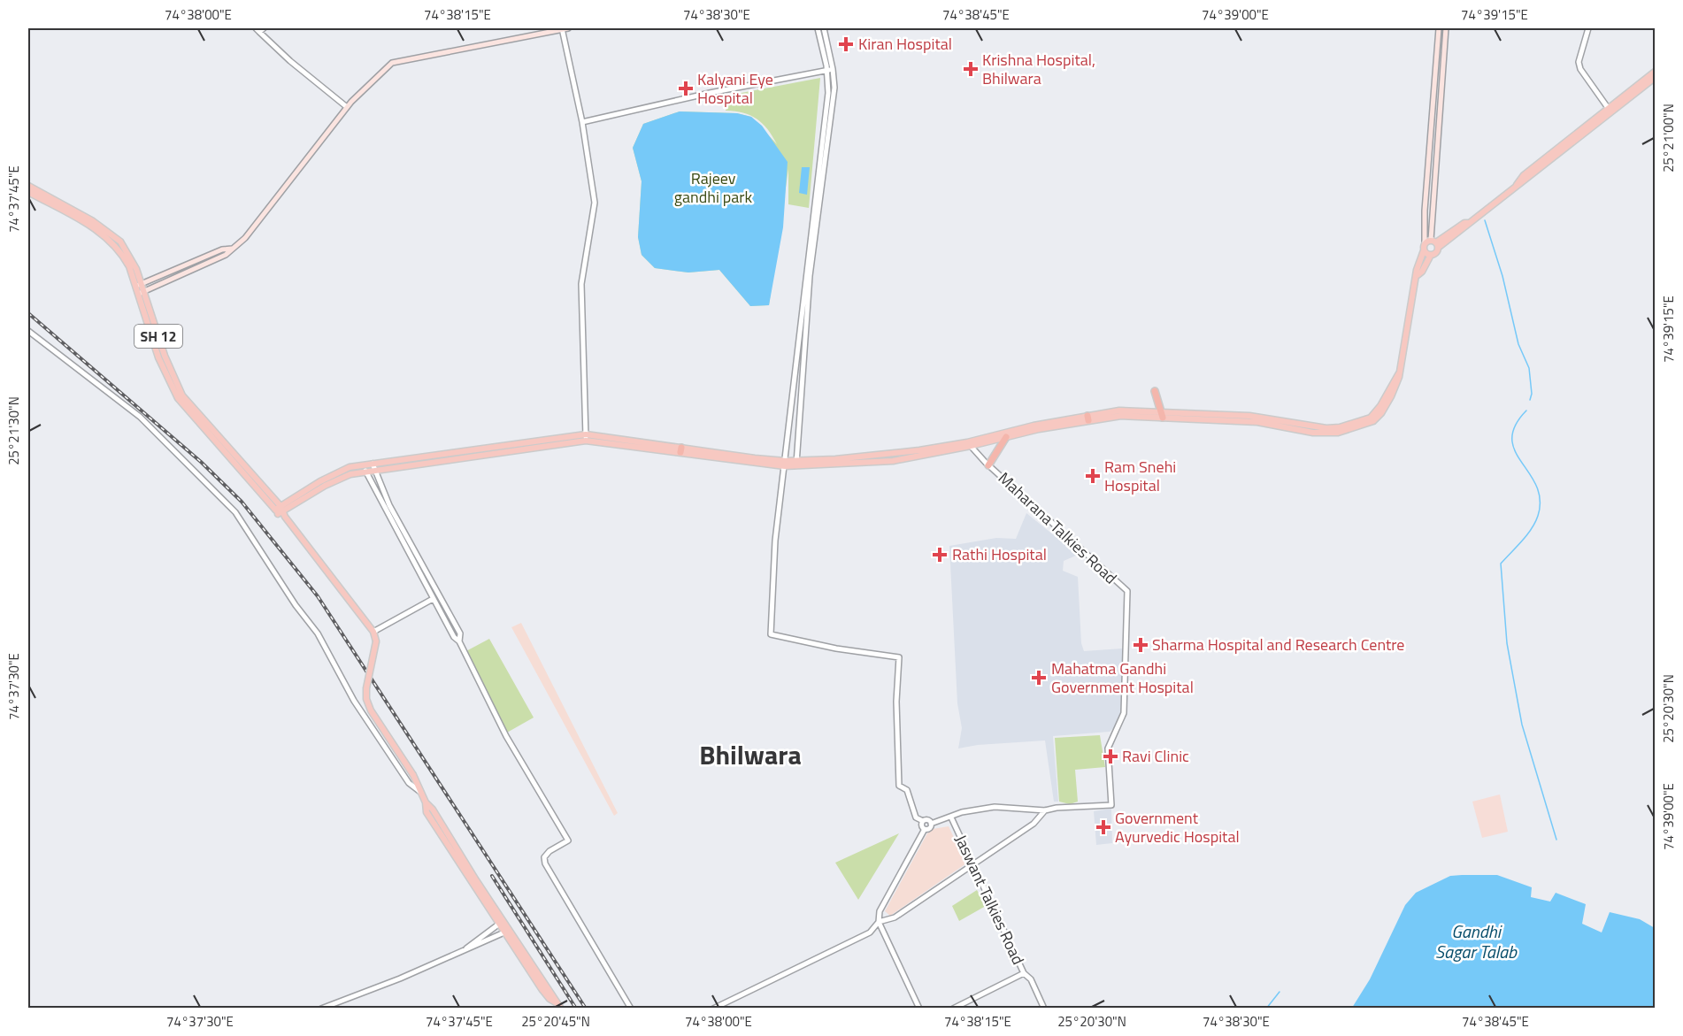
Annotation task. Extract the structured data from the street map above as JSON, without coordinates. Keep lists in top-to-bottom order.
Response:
{
  "streets": {
    "main road": ["SH 12"],
    "street": ["Maharana Talkies Road", "Jaswant Talkies Road"]
  },
  "districts": ["Bhilwara"],
  "water": ["Gandhi Sagar Talab"],
  "parks": ["Rajeev gandhi park"],
  "places": {
    "health": [
      "Kiran Hospital",
      "Krishna Hospital, Bhilwara",
      "Kalyani Eye Hospital",
      "Ram Snehi Hospital",
      "Rathi Hospital",
      "Sharma Hospital and Research Centre",
      "Mahatma Gandhi Government Hospital",
      "Ravi Clinic",
      "Government Ayurvedic Hospital"
    ]
  },
  "coordinates": [
    "74°38'00\"E",
    "74°38'15\"E",
    "74°38'30\"E",
    "74°38'45\"E",
    "74°39'00\"E",
    "74°39'15\"E",
    "25°21'00\"N",
    "74°37'45\"E",
    "25°21'30\"N",
    "74°37'30\"E",
    "25°20'30\"N",
    "25°20'45\"N"
  ]
}
